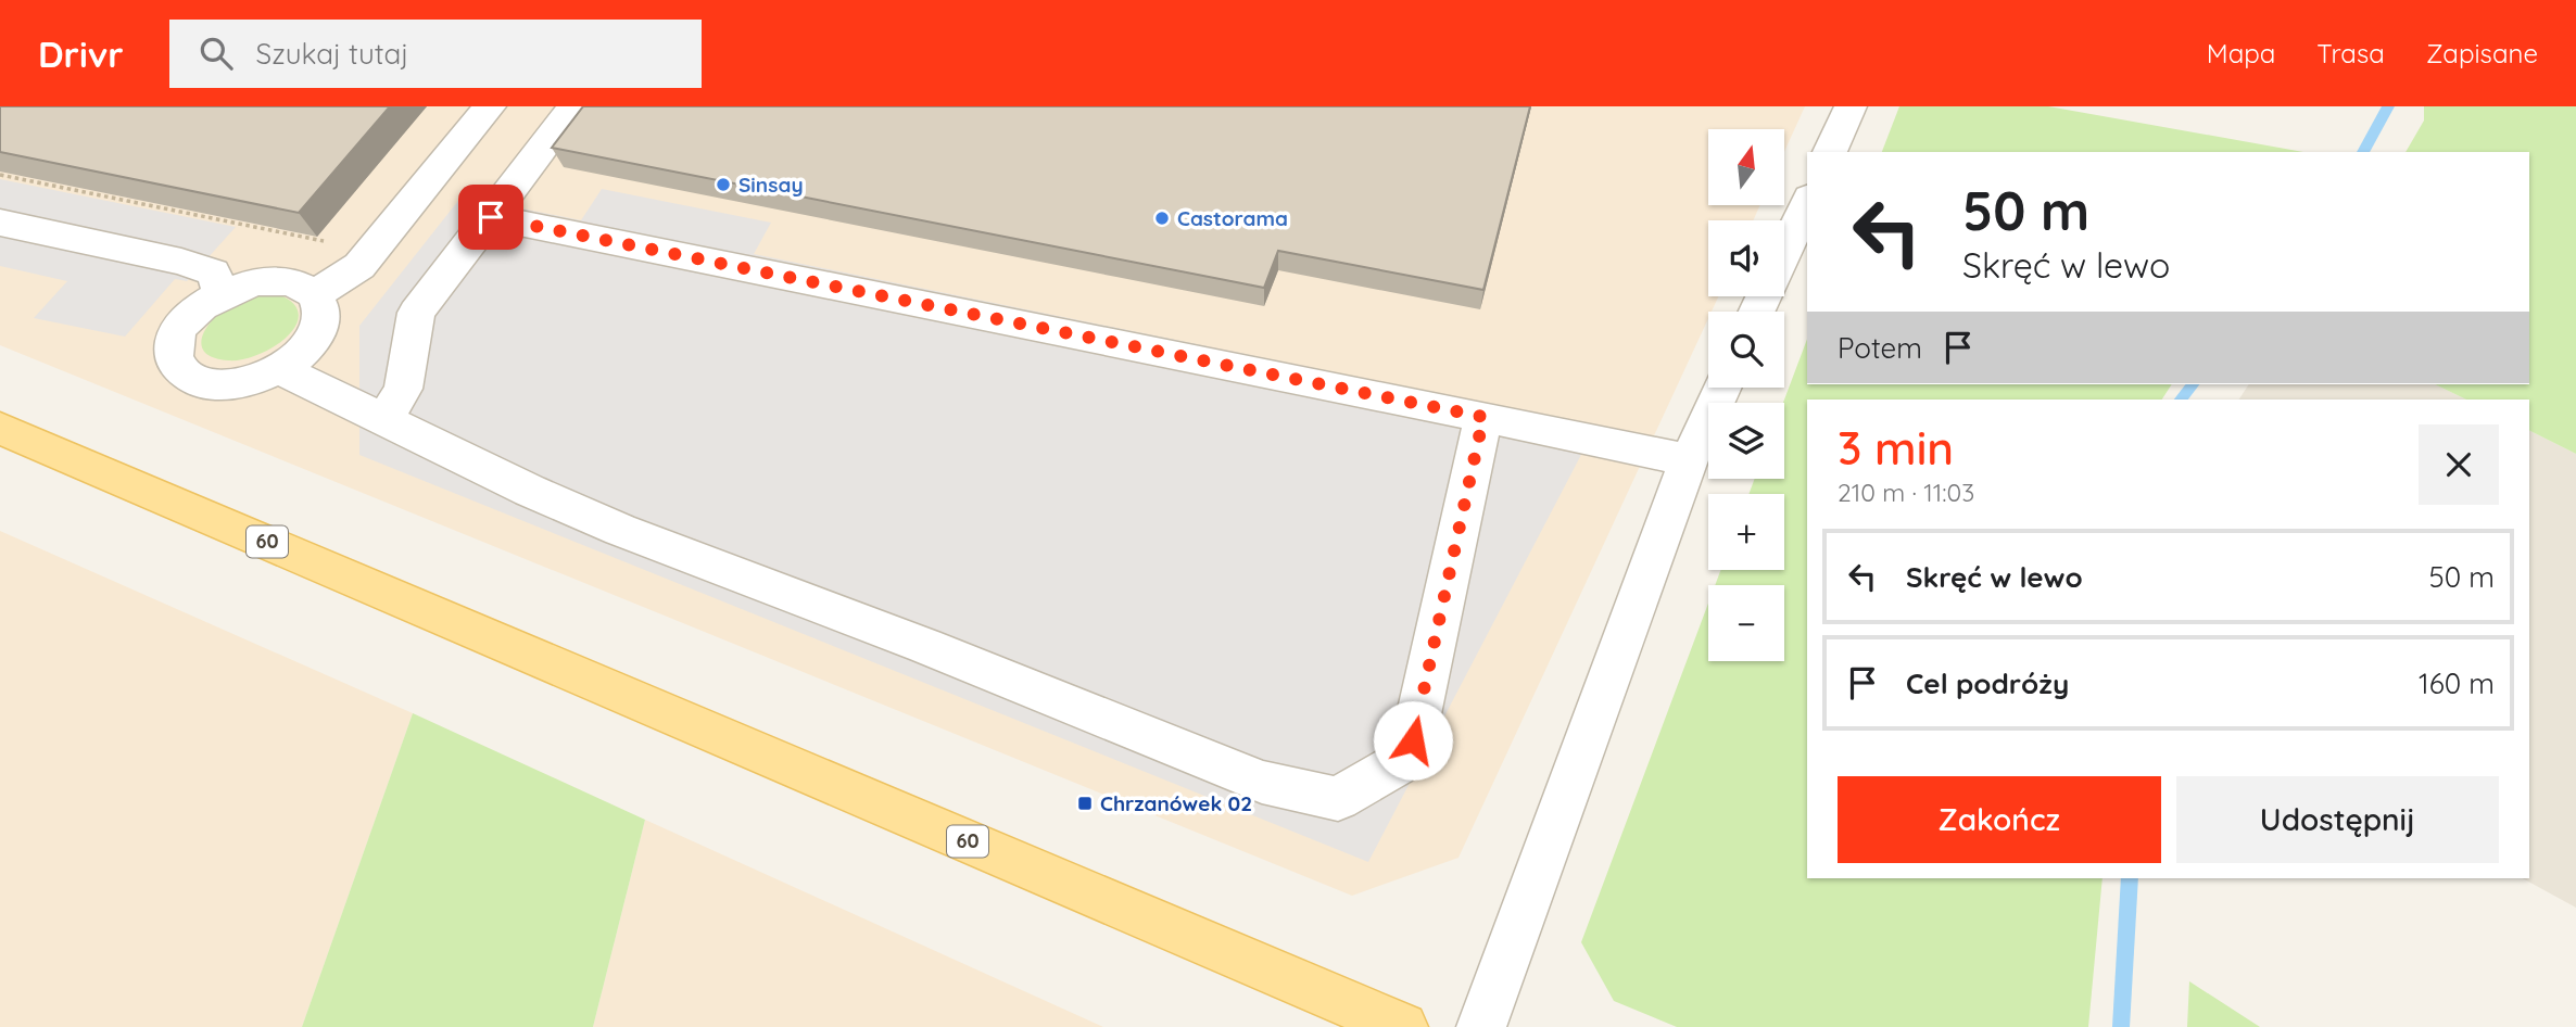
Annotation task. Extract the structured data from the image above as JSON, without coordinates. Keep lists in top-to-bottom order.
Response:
{
  "streets": {
    "main road": ["60"]
  },
  "places": {
    "other": ["Sinsay", "Castorama"],
    "transit": ["Chrzanówek 02"]
  },
  "north": "top",
  "page": {
    "header": "Drivr",
    "search": "Szukaj tutaj",
    "nav": ["Mapa", "Trasa", "Zapisane"],
    "map_buttons": ["+", "−"],
    "turn": ["50 m", "Skręć w lewo"],
    "then": "Potem",
    "heading": ["3 min", "210 m · 11:03"],
    "list": [
      {
        "name": "Skręć w lewo",
        "value": "50 m"
      },
      {
        "name": "Cel podróży",
        "value": "160 m"
      }
    ],
    "buttons": ["Zakończ", "Udostępnij"]
  }
}
